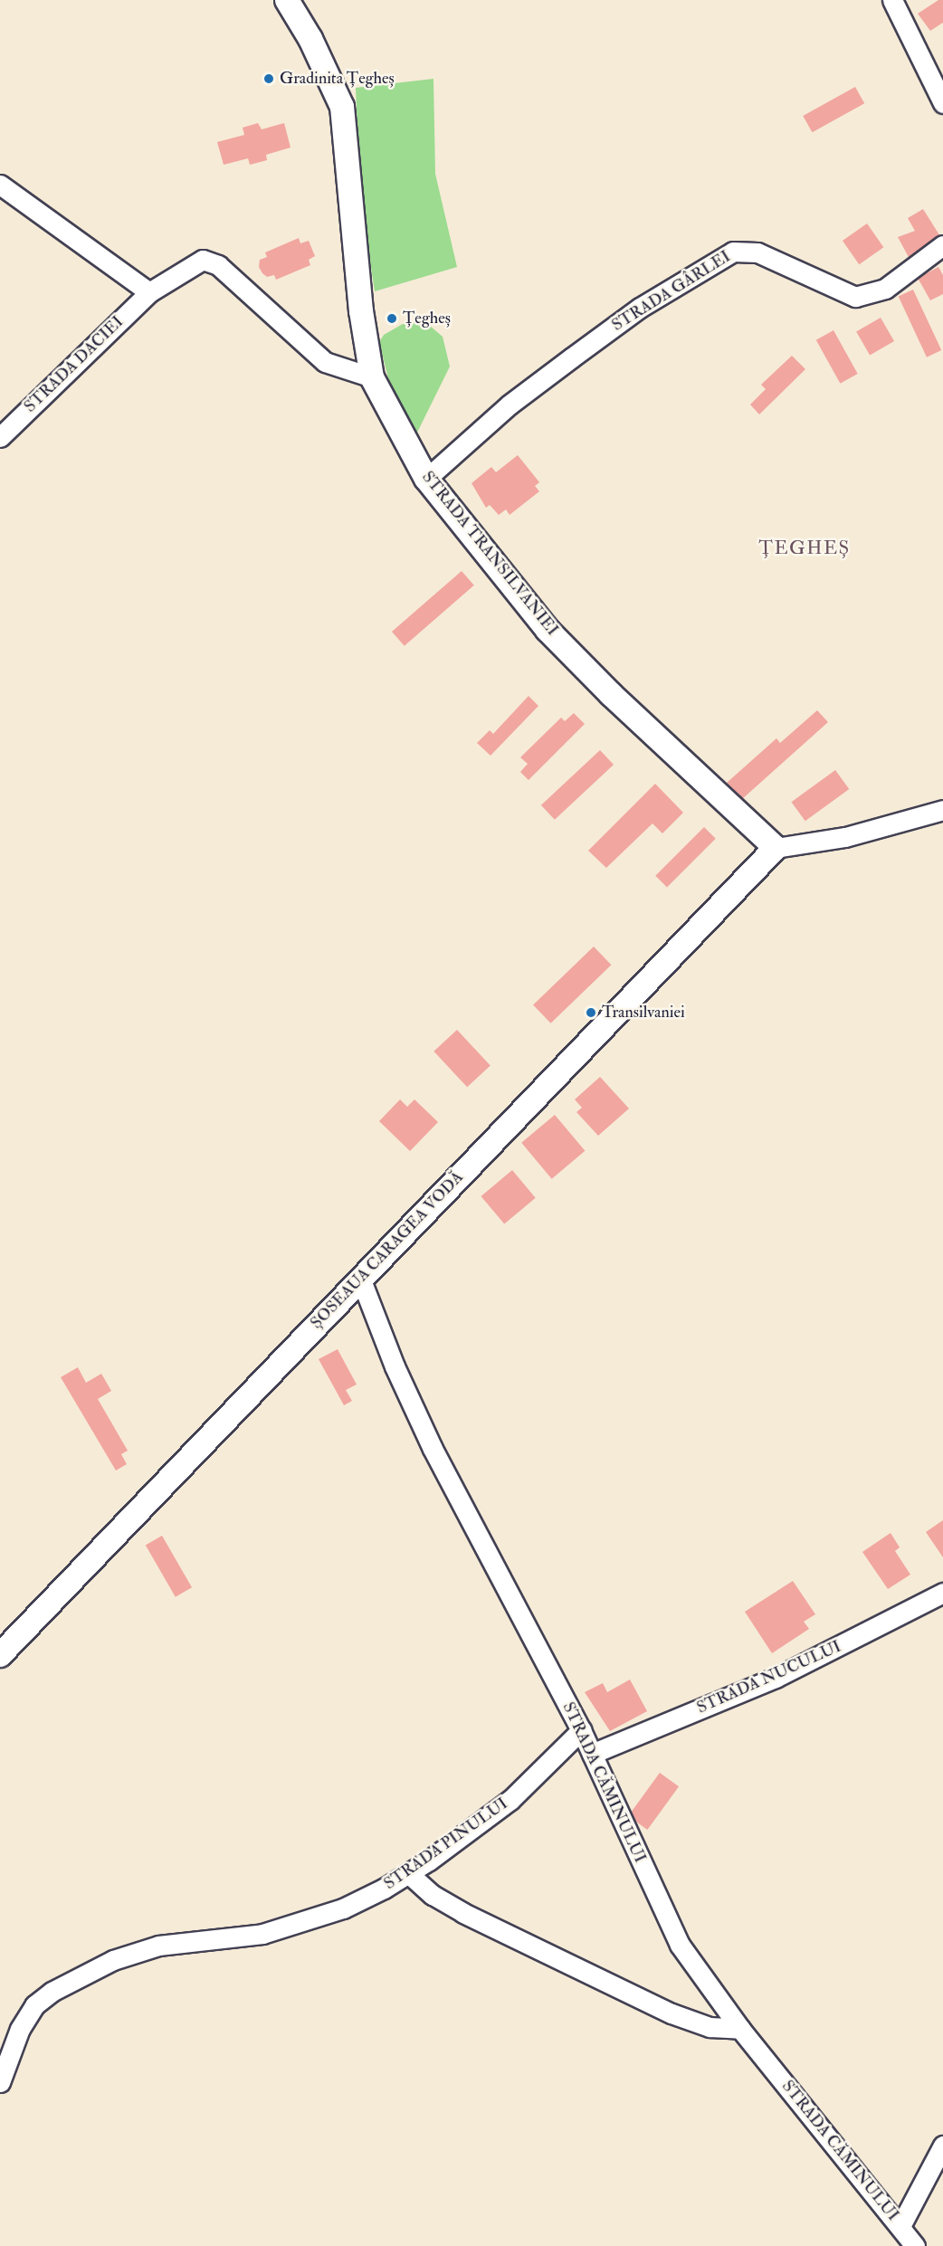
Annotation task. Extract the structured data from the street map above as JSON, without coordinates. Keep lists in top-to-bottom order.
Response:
{
  "streets": {
    "street": [
      "STRADA GÂRLEI",
      "STRADA DACIEI",
      "STRADA TRANSILVANIEI",
      "ȘOSEAUA CARAGEA VODĂ",
      "STRADA NUCULUI",
      "STRADA CĂMINULUI",
      "STRADA PINULUI"
    ]
  },
  "crossings": [
    ["STRADA GÂRLEI", "STRADA TRANSILVANIEI"],
    ["STRADA DACIEI", "STRADA TRANSILVANIEI"],
    ["STRADA TRANSILVANIEI", "ȘOSEAUA CARAGEA VODĂ"],
    ["ȘOSEAUA CARAGEA VODĂ", "STRADA CĂMINULUI"],
    ["STRADA NUCULUI", "STRADA CĂMINULUI"],
    ["STRADA CĂMINULUI", "STRADA PINULUI"]
  ],
  "districts": ["ȚEGHEȘ"],
  "places": ["Gradinita Țegheș", "Țegheș", "Transilvaniei"]
}
